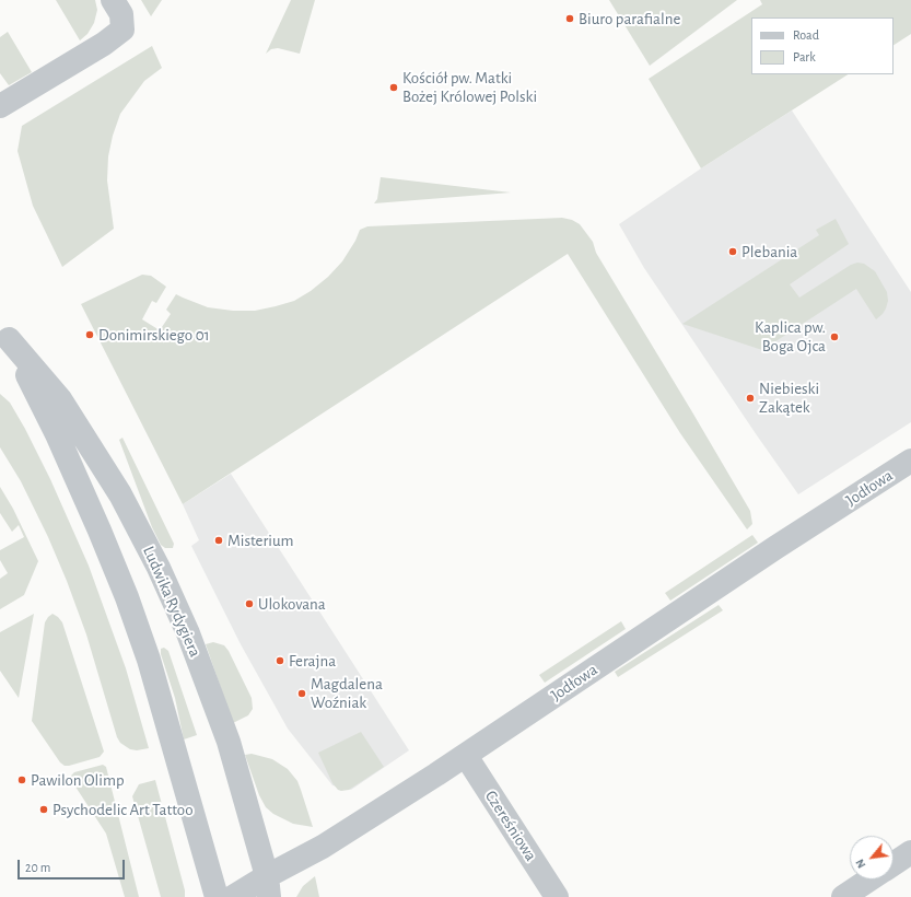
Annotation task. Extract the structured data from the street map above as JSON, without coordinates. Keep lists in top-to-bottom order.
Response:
{
  "streets": {
    "street": ["Jodłowa", "Ludwika Rydygiera", "Czereśniowa"]
  },
  "crossings": [
    ["Jodłowa", "Ludwika Rydygiera"],
    ["Jodłowa", "Czereśniowa"]
  ],
  "places": [
    "Biuro parafialne",
    "Kościół pw. Matki Bożej Królowej Polski",
    "Plebania",
    "Donimirskiego 01",
    "Kaplica pw. Boga Ojca",
    "Niebieski Zakątek",
    "Misterium",
    "Ulokovana",
    "Ferajna",
    "Magdalena Woźniak",
    "Pawilon Olimp",
    "Psychodelic Art Tattoo"
  ],
  "legend": ["Road", "Park"],
  "scale_bar": "20 m",
  "north": "bottom left"
}
